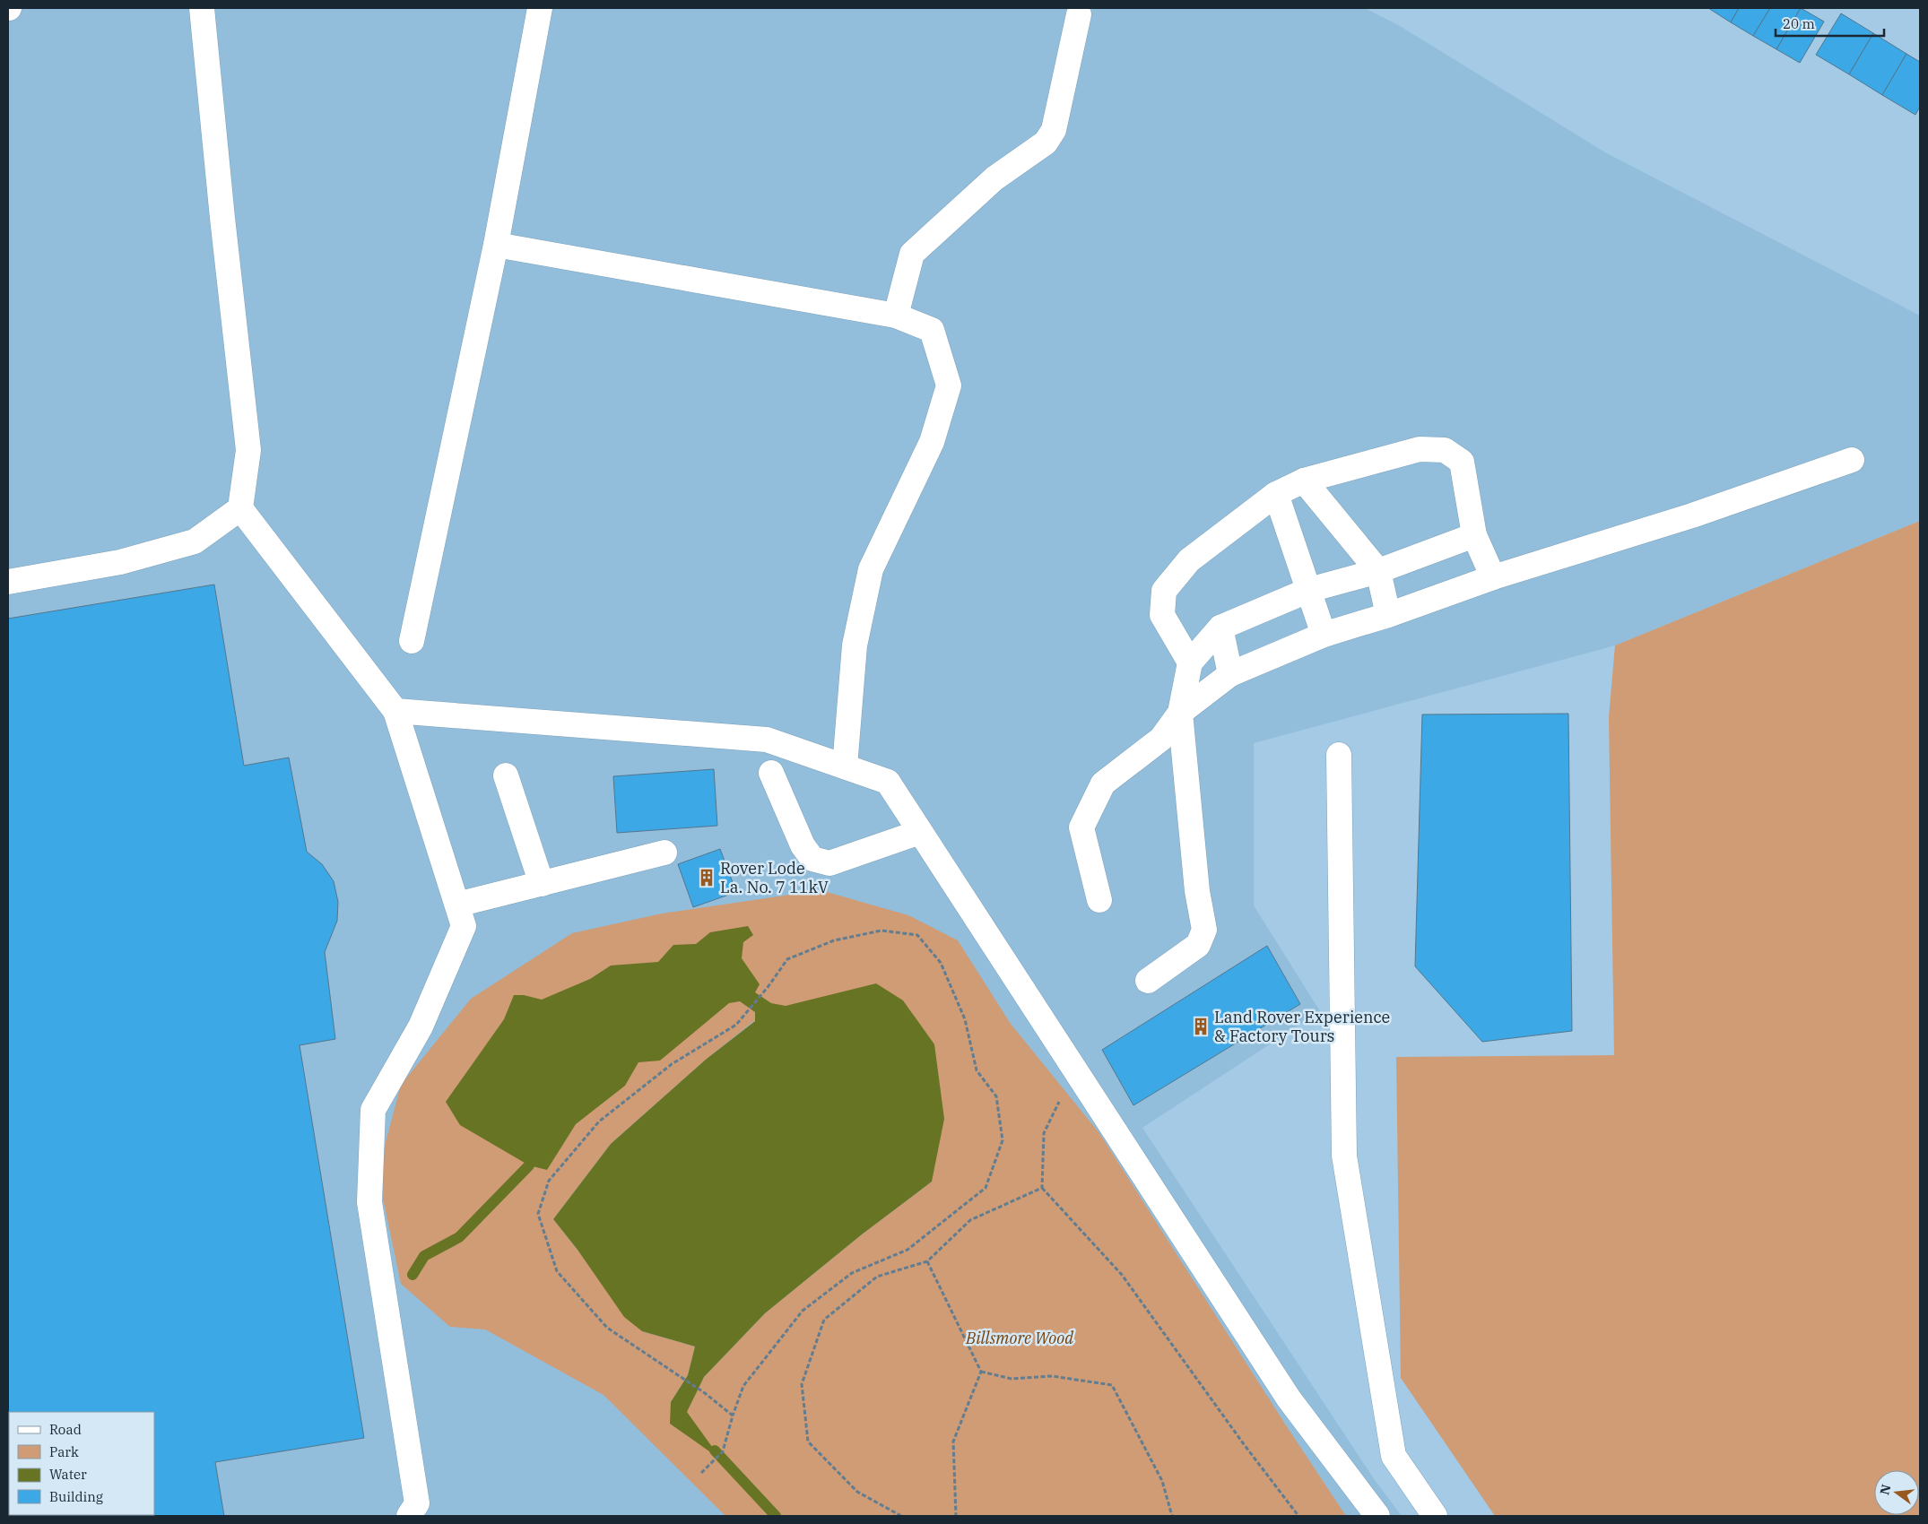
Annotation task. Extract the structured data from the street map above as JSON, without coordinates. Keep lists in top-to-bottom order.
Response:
{
  "parks": ["Billsmore Wood"],
  "places": {
    "building": ["Rover Lode La. No. 7 11kV", "Land Rover Experience & Factory Tours"]
  },
  "legend": [
    "Road",
    "Park",
    "Water",
    "Building"
  ],
  "scale_bar": "20 m",
  "north": "left"
}
